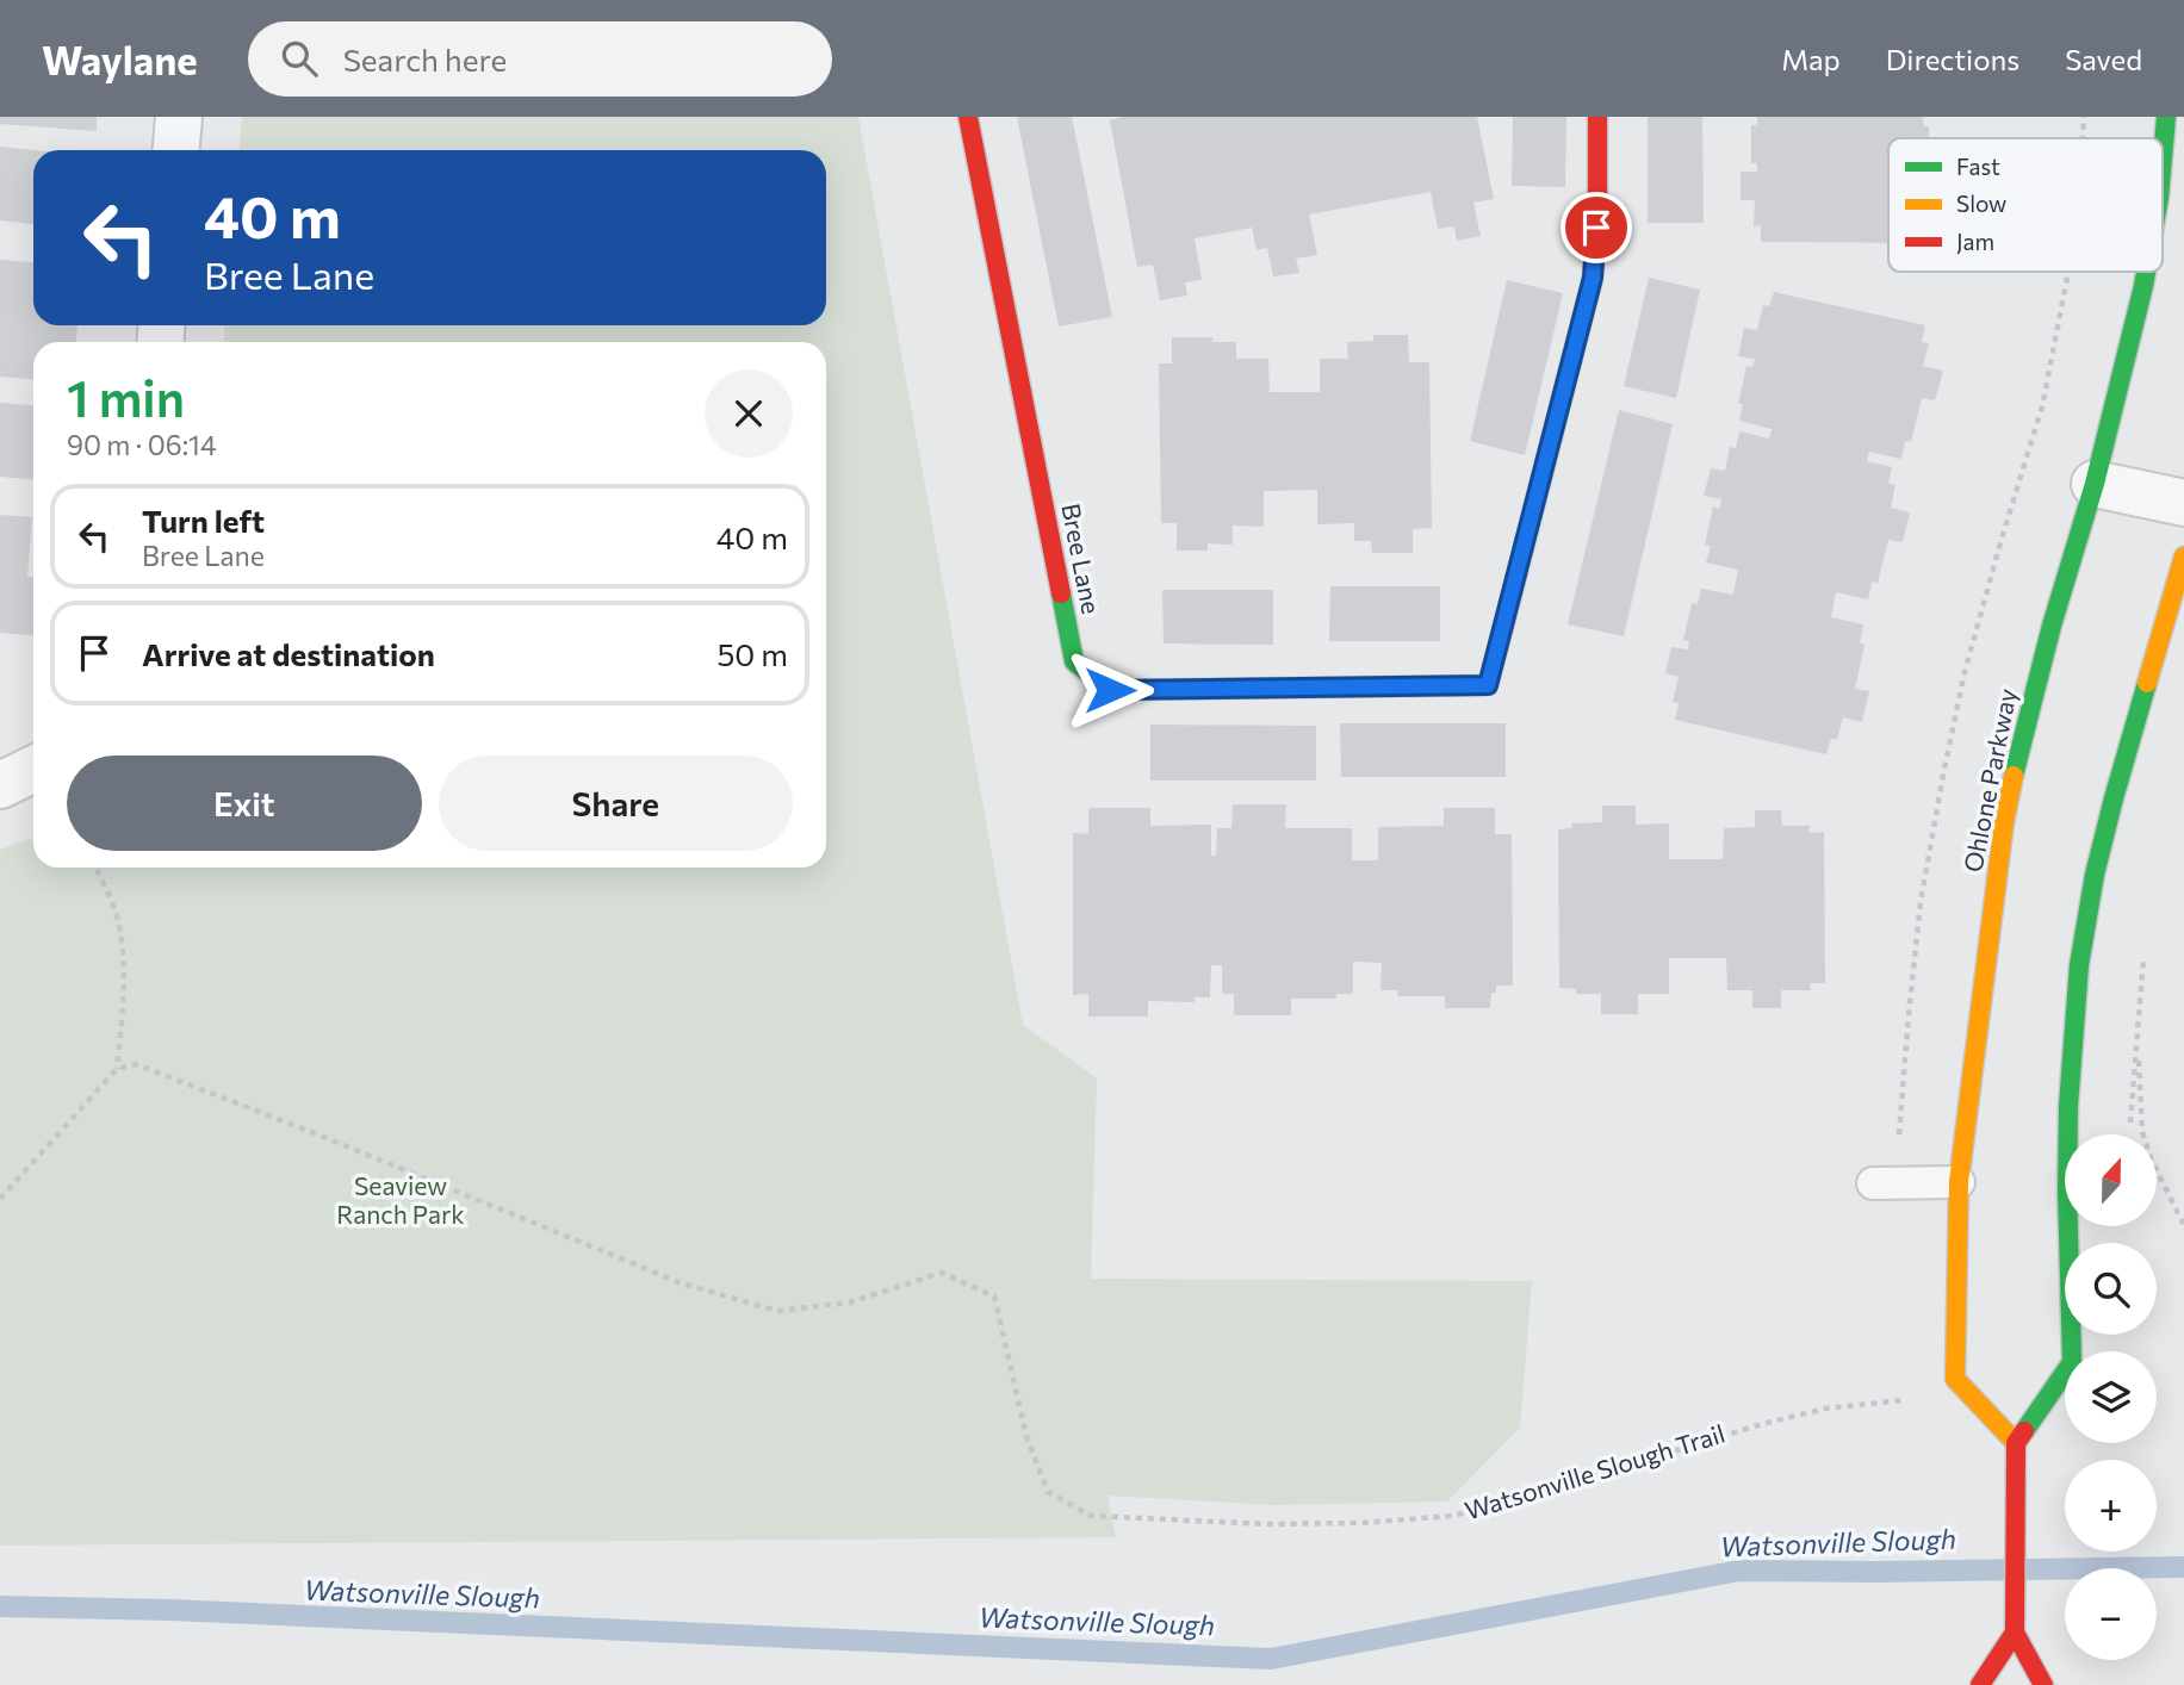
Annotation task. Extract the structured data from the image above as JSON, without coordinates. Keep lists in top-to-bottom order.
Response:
{
  "streets": {
    "street": ["Bree Lane", "Ohlone Parkway"],
    "path": ["Watsonville Slough Trail"]
  },
  "water": ["Watsonville Slough"],
  "parks": ["Seaview Ranch Park"],
  "legend": ["Fast", "Slow", "Jam"],
  "north": "top",
  "page": {
    "header": "Waylane",
    "search": "Search here",
    "nav": ["Map", "Directions", "Saved"],
    "turn": ["40 m", "Bree Lane"],
    "heading": ["1 min", "90 m · 06:14"],
    "list": [
      {
        "name": "Turn left",
        "note": "Bree Lane",
        "value": "40 m"
      },
      {
        "name": "Arrive at destination",
        "value": "50 m"
      }
    ],
    "buttons": ["Exit", "Share"],
    "map_buttons": ["+", "−"]
  }
}
